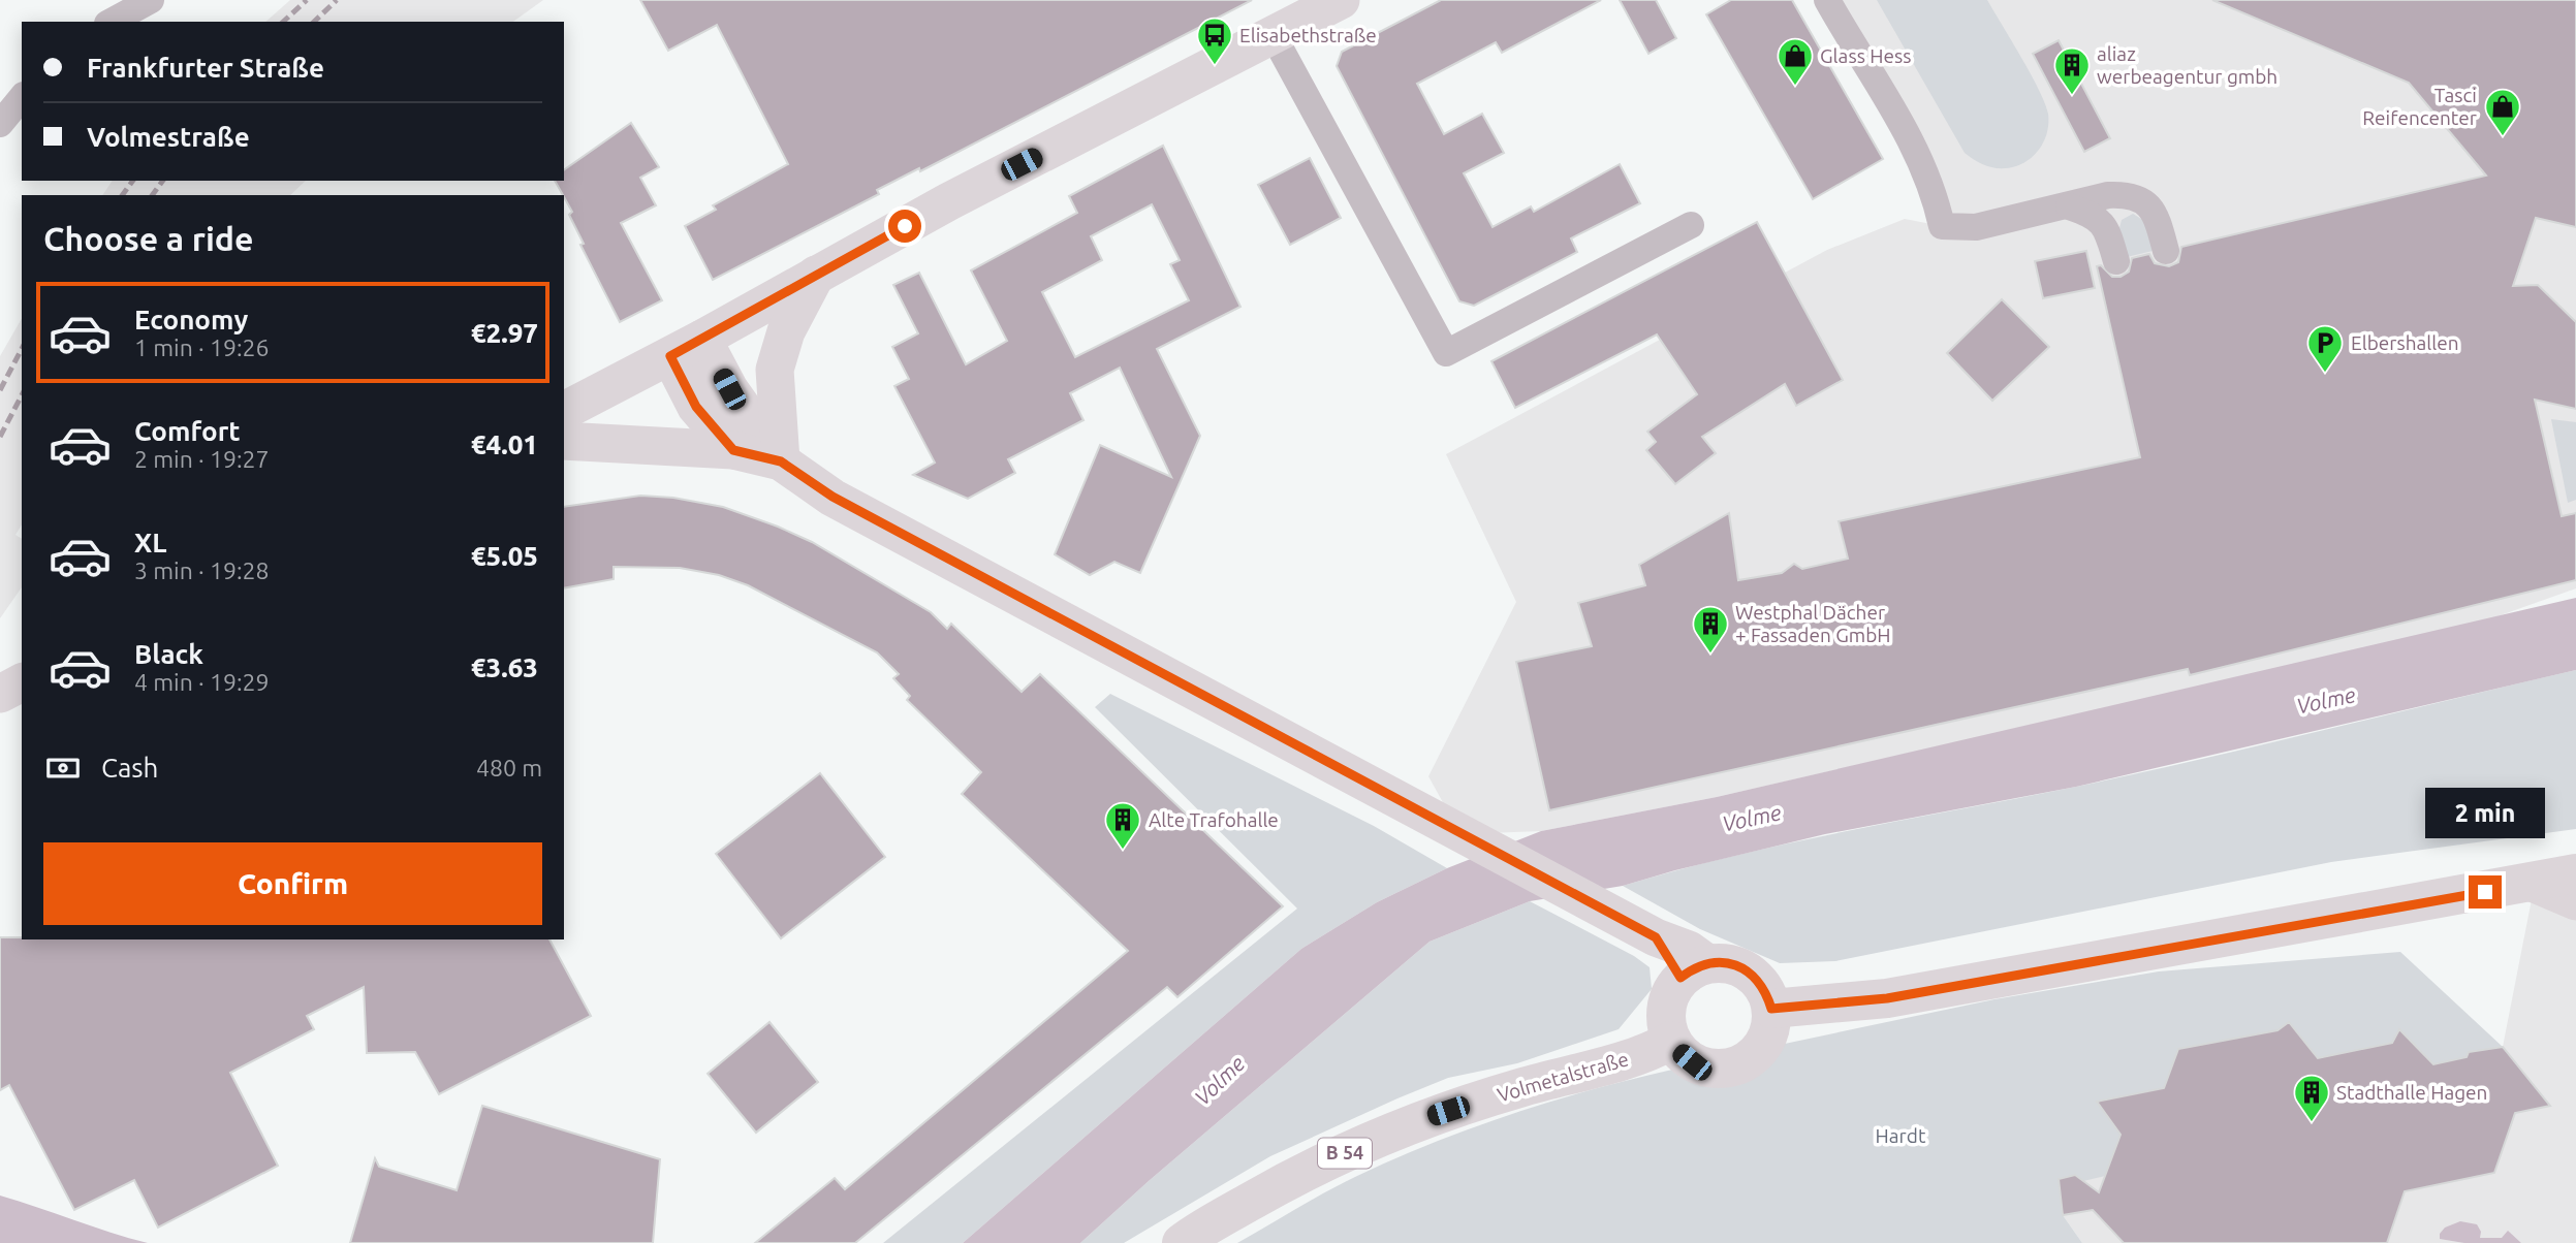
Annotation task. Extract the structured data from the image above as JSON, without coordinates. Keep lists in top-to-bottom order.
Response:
{
  "streets": {
    "main road": ["Volmetalstraße", "B 54"]
  },
  "water": ["Volme"],
  "parks": ["Hardt"],
  "places": {
    "bus stop": ["Elisabethstraße"],
    "shop": ["Glass Hess", "Tasci Reifencenter"],
    "building": [
      "aliaz werbeagentur gmbh",
      "Westphal Dächer + Fassaden GmbH",
      "Alte Trafohalle",
      "Stadthalle Hagen"
    ],
    "parking": ["Elbershallen"]
  },
  "page": {
    "banner": ["Frankfurter Straße", "Volmestraße"],
    "heading": "Choose a ride",
    "list": [
      {
        "name": "Economy",
        "note": "1 min · 19:26",
        "value": "€2.97"
      },
      {
        "name": "Comfort",
        "note": "2 min · 19:27",
        "value": "€4.01"
      },
      {
        "name": "XL",
        "note": "3 min · 19:28",
        "value": "€5.05"
      },
      {
        "name": "Black",
        "note": "4 min · 19:29",
        "value": "€3.63"
      }
    ],
    "pay": ["Cash", "480 m"],
    "bubble": "2 min",
    "buttons": "Confirm"
  }
}
